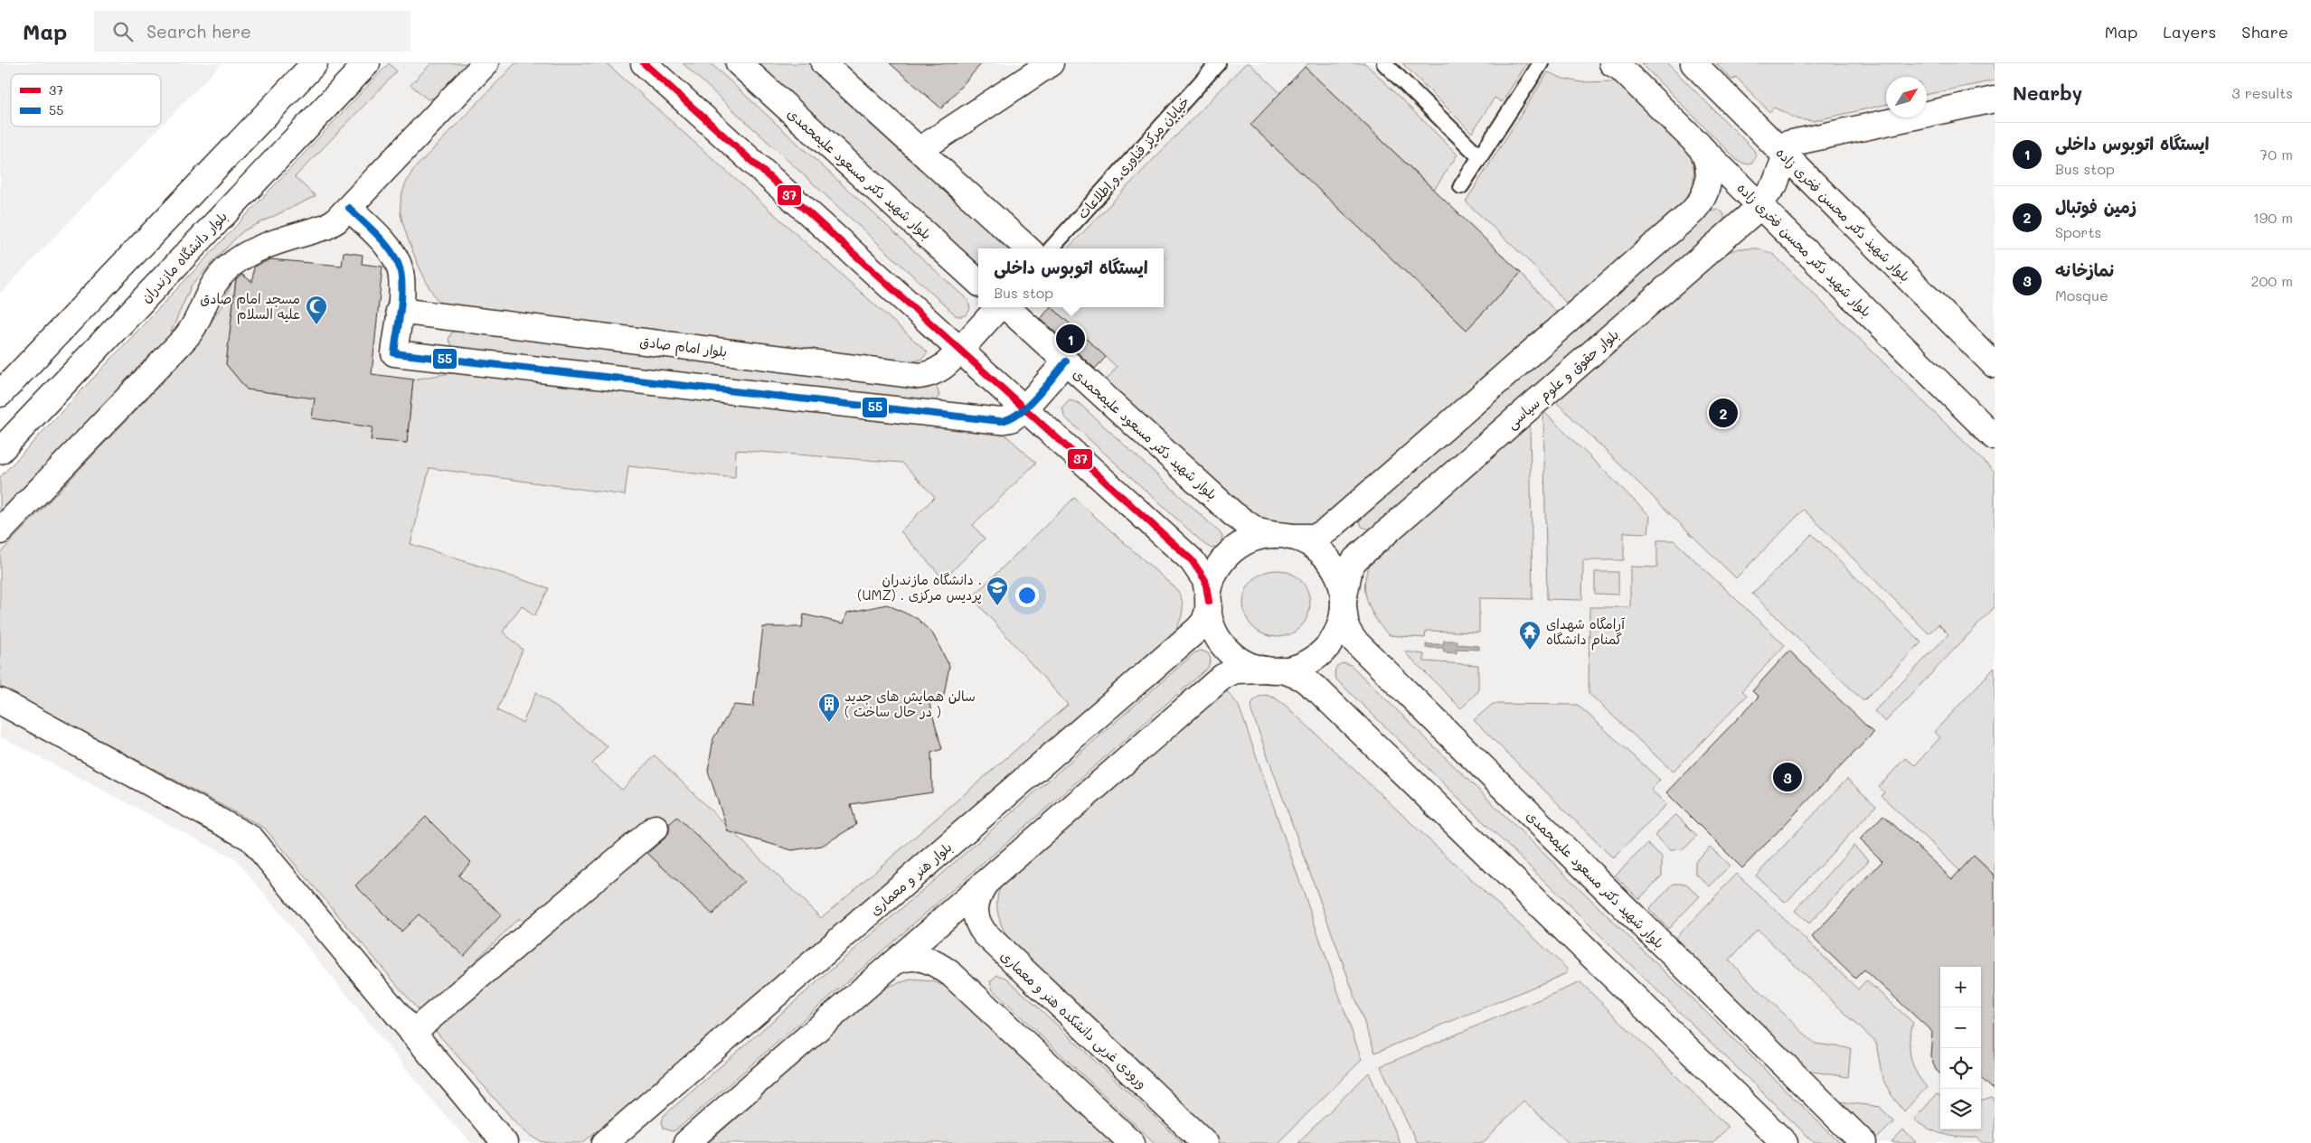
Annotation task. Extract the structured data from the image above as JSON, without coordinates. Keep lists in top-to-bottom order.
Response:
{
  "streets": {
    "street": [
      "بلوار شهید دکتر مسعود علیمحمدی",
      "بلوار شهیذ دکتر محسن فخری زاده",
      "بلوار شهید دکتر محسن فخری زاده",
      "بلوار دانشگاه مازندران",
      "بلوار امام صادق",
      "بلوار حقوق و علوم سیاسی",
      "بلوار هنر و معماری",
      "ورودی غربی دانشکده هنر و معماری"
    ],
    "lane": ["خیابان مرکز فناوری و اطلاعات"]
  },
  "crossings": [
    ["بلوار شهید دکتر مسعود علیمحمدی", "بلوار حقوق و علوم سیاسی"],
    ["بلوار شهید دکتر مسعود علیمحمدی", "بلوار هنر و معماری"],
    ["بلوار شهیذ دکتر محسن فخری زاده", "بلوار حقوق و علوم سیاسی"],
    ["بلوار شهید دکتر محسن فخری زاده", "بلوار حقوق و علوم سیاسی"],
    ["بلوار حقوق و علوم سیاسی", "بلوار هنر و معماری"]
  ],
  "places": {
    "mosque": ["مسجد امام صادق علیه السلام"],
    "school or university": ["دانشگاه مازندران . (UMZ) . پردیس مرکزی"],
    "temple": ["آرامگاه شهدای گمنام دانشگاه"],
    "building": ["سالن همایش های جدید ( در حال ساخت )"]
  },
  "lines": ["transit line 37", "transit line 55"],
  "legend": ["37", "55"],
  "north": "top right",
  "page": {
    "header": "Map",
    "search": "Search here",
    "nav": ["Map", "Layers", "Share"],
    "heading": ["Nearby", "3 results"],
    "list": [
      {
        "mark": "1",
        "name": "ایستگاه اتوبوس داخلی",
        "note": "Bus stop",
        "value": "70 m"
      },
      {
        "mark": "2",
        "name": "زمین فوتبال",
        "note": "Sports",
        "value": "190 m"
      },
      {
        "mark": "3",
        "name": "نمازخانه",
        "note": "Mosque",
        "value": "200 m"
      }
    ],
    "popup": ["ایستگاه اتوبوس داخلی", "Bus stop"],
    "pins": ["1", "2", "3"],
    "map_buttons": ["+", "−"]
  }
}
